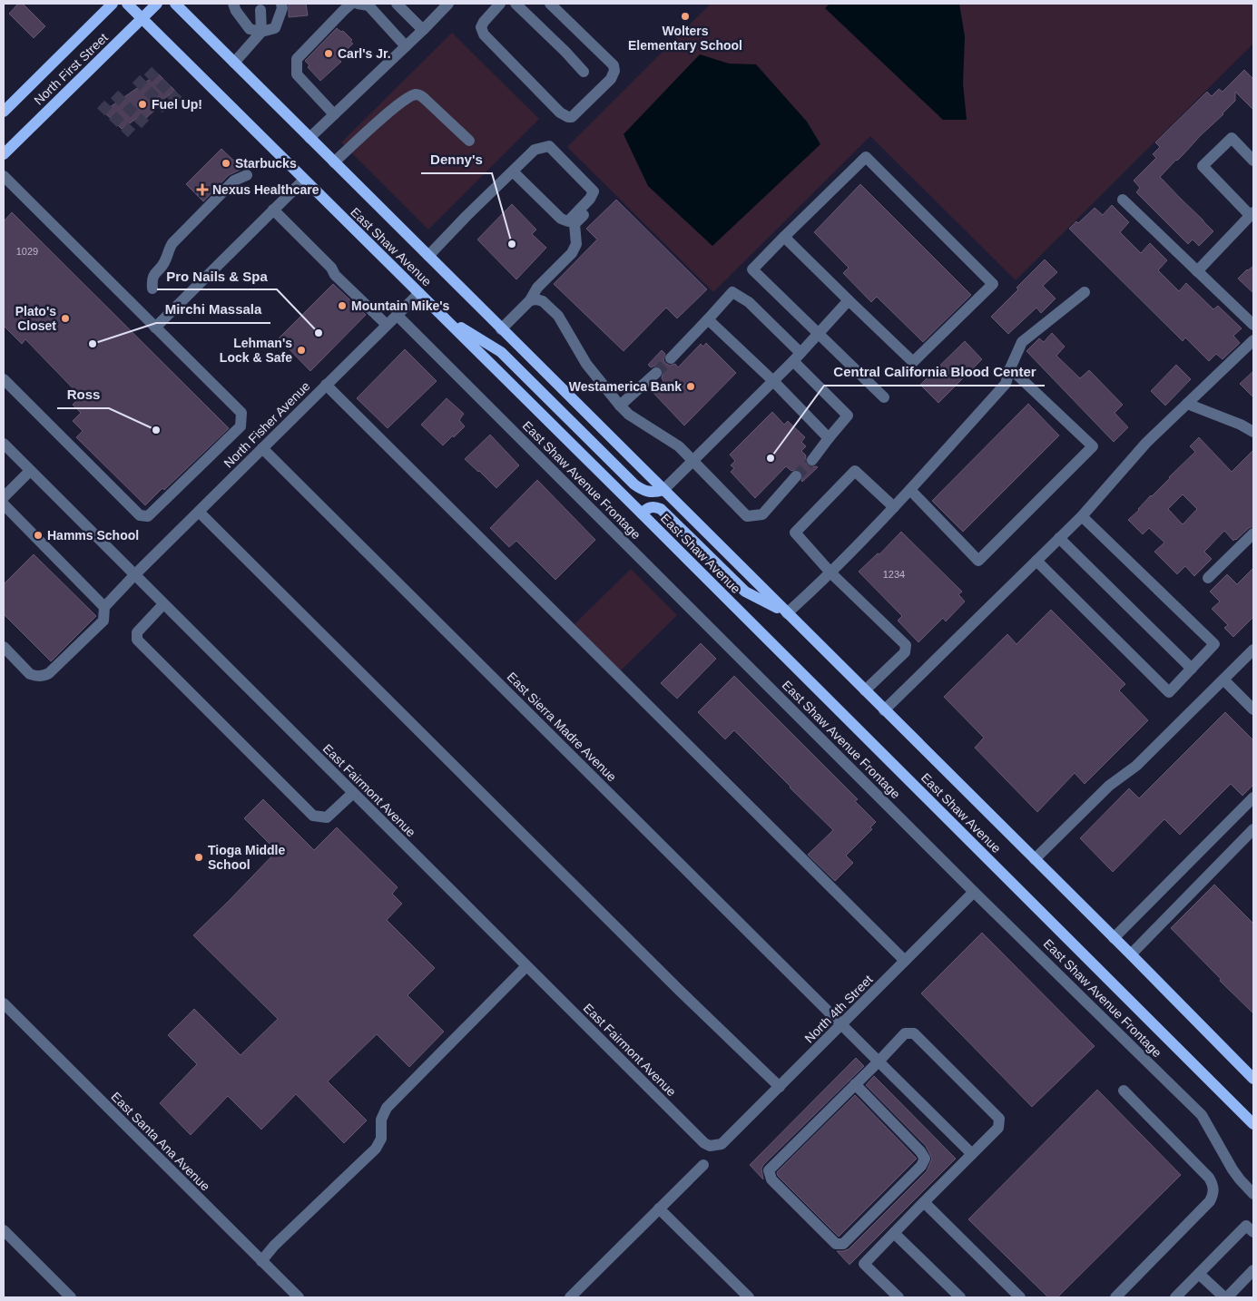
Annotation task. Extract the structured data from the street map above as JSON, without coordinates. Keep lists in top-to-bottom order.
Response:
{
  "streets": {
    "main road": ["North First Street", "East Shaw Avenue"],
    "street": [
      "North Fisher Avenue",
      "East Shaw Avenue Frontage",
      "East Sierra Madre Avenue",
      "East Fairmont Avenue",
      "North 4th Street",
      "East Santa Ana Avenue"
    ]
  },
  "crossings": [
    ["North First Street", "East Shaw Avenue"],
    ["East Shaw Avenue", "North Fisher Avenue"],
    ["North Fisher Avenue", "East Shaw Avenue Frontage"],
    ["North Fisher Avenue", "East Sierra Madre Avenue"],
    ["North Fisher Avenue", "East Fairmont Avenue"],
    ["East Shaw Avenue Frontage", "North 4th Street"],
    ["East Sierra Madre Avenue", "North 4th Street"],
    ["East Fairmont Avenue", "North 4th Street"]
  ],
  "places": {
    "other": [
      "Wolters Elementary School",
      "Carl's Jr.",
      "Fuel Up!",
      "Starbucks",
      "Denny's",
      "Mountain Mike's",
      "Plato's Closet",
      "Pro Nails & Spa",
      "Mirchi Massala",
      "Lehman's Lock & Safe",
      "Westamerica Bank",
      "Ross",
      "Central California Blood Center",
      "Hamms School",
      "Tioga Middle School"
    ],
    "health": ["Nexus Healthcare"]
  },
  "house_numbers": ["1029", "1234"]
}
